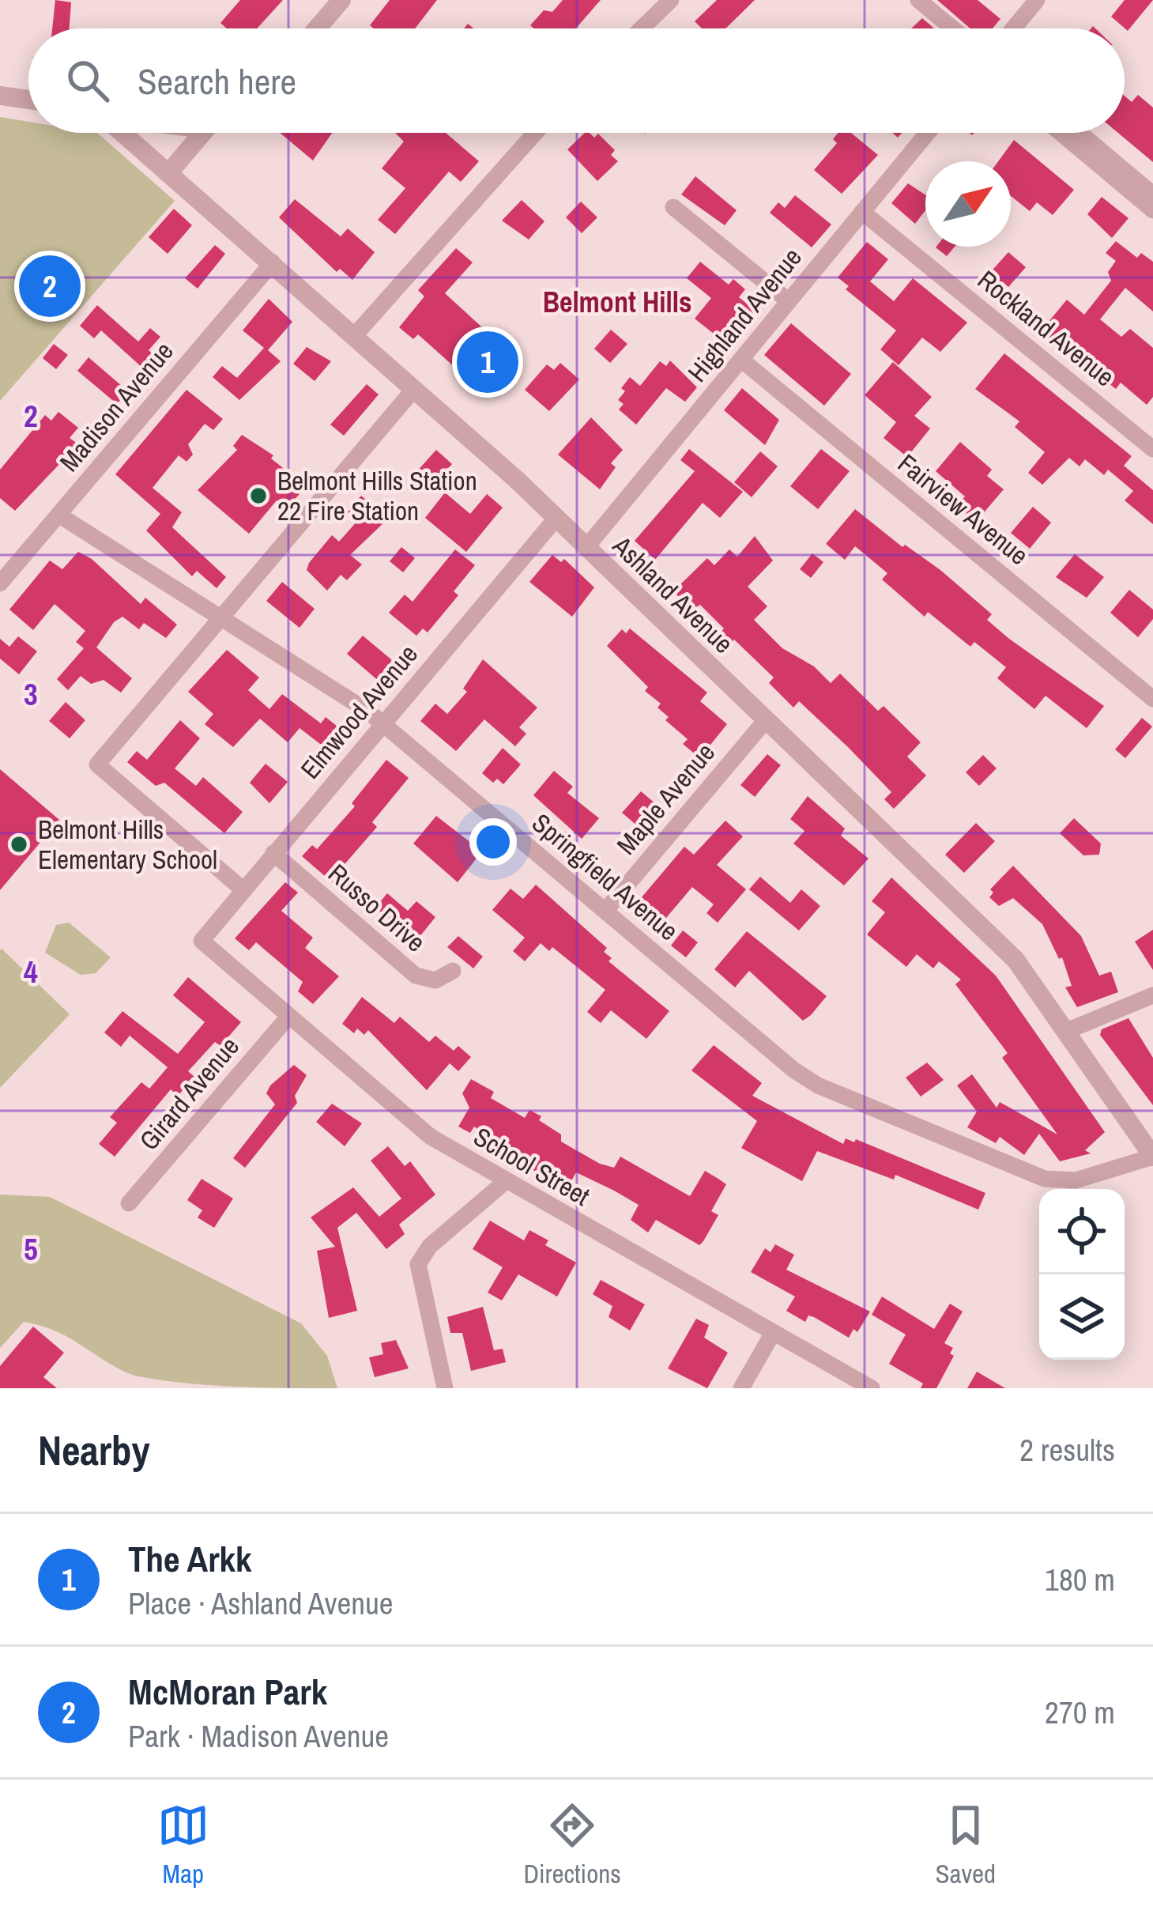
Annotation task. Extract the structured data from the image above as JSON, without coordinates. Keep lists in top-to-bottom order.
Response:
{
  "streets": {
    "street": [
      "Highland Avenue",
      "Rockland Avenue",
      "Madison Avenue",
      "Fairview Avenue",
      "Ashland Avenue",
      "Elmwood Avenue",
      "Maple Avenue",
      "Springfield Avenue",
      "Russo Drive",
      "Girard Avenue",
      "School Street"
    ]
  },
  "crossings": [
    ["Highland Avenue", "Rockland Avenue"],
    ["Highland Avenue", "Fairview Avenue"],
    ["Highland Avenue", "Ashland Avenue"],
    ["Madison Avenue", "Ashland Avenue"],
    ["Madison Avenue", "Springfield Avenue"],
    ["Ashland Avenue", "Elmwood Avenue"],
    ["Ashland Avenue", "Maple Avenue"],
    ["Ashland Avenue", "Springfield Avenue"],
    ["Elmwood Avenue", "Springfield Avenue"],
    ["Elmwood Avenue", "Russo Drive"],
    ["Elmwood Avenue", "School Street"],
    ["Maple Avenue", "Springfield Avenue"],
    ["Girard Avenue", "School Street"]
  ],
  "districts": ["Belmont Hills"],
  "places": ["Belmont Hills Station 22 Fire Station", "Belmont Hills Elementary School"],
  "north": "top right",
  "page": {
    "search": "Search here",
    "pins": ["2", "1"],
    "heading": ["Nearby", "2 results"],
    "list": [
      {
        "mark": "1",
        "name": "The Arkk",
        "note": "Place · Ashland Avenue",
        "value": "180 m"
      },
      {
        "mark": "2",
        "name": "McMoran Park",
        "note": "Park · Madison Avenue",
        "value": "270 m"
      }
    ],
    "nav": ["Map", "Directions", "Saved"]
  },
  "grid": {
    "rows": [
      "2",
      "3",
      "4",
      "5"
    ]
  }
}
